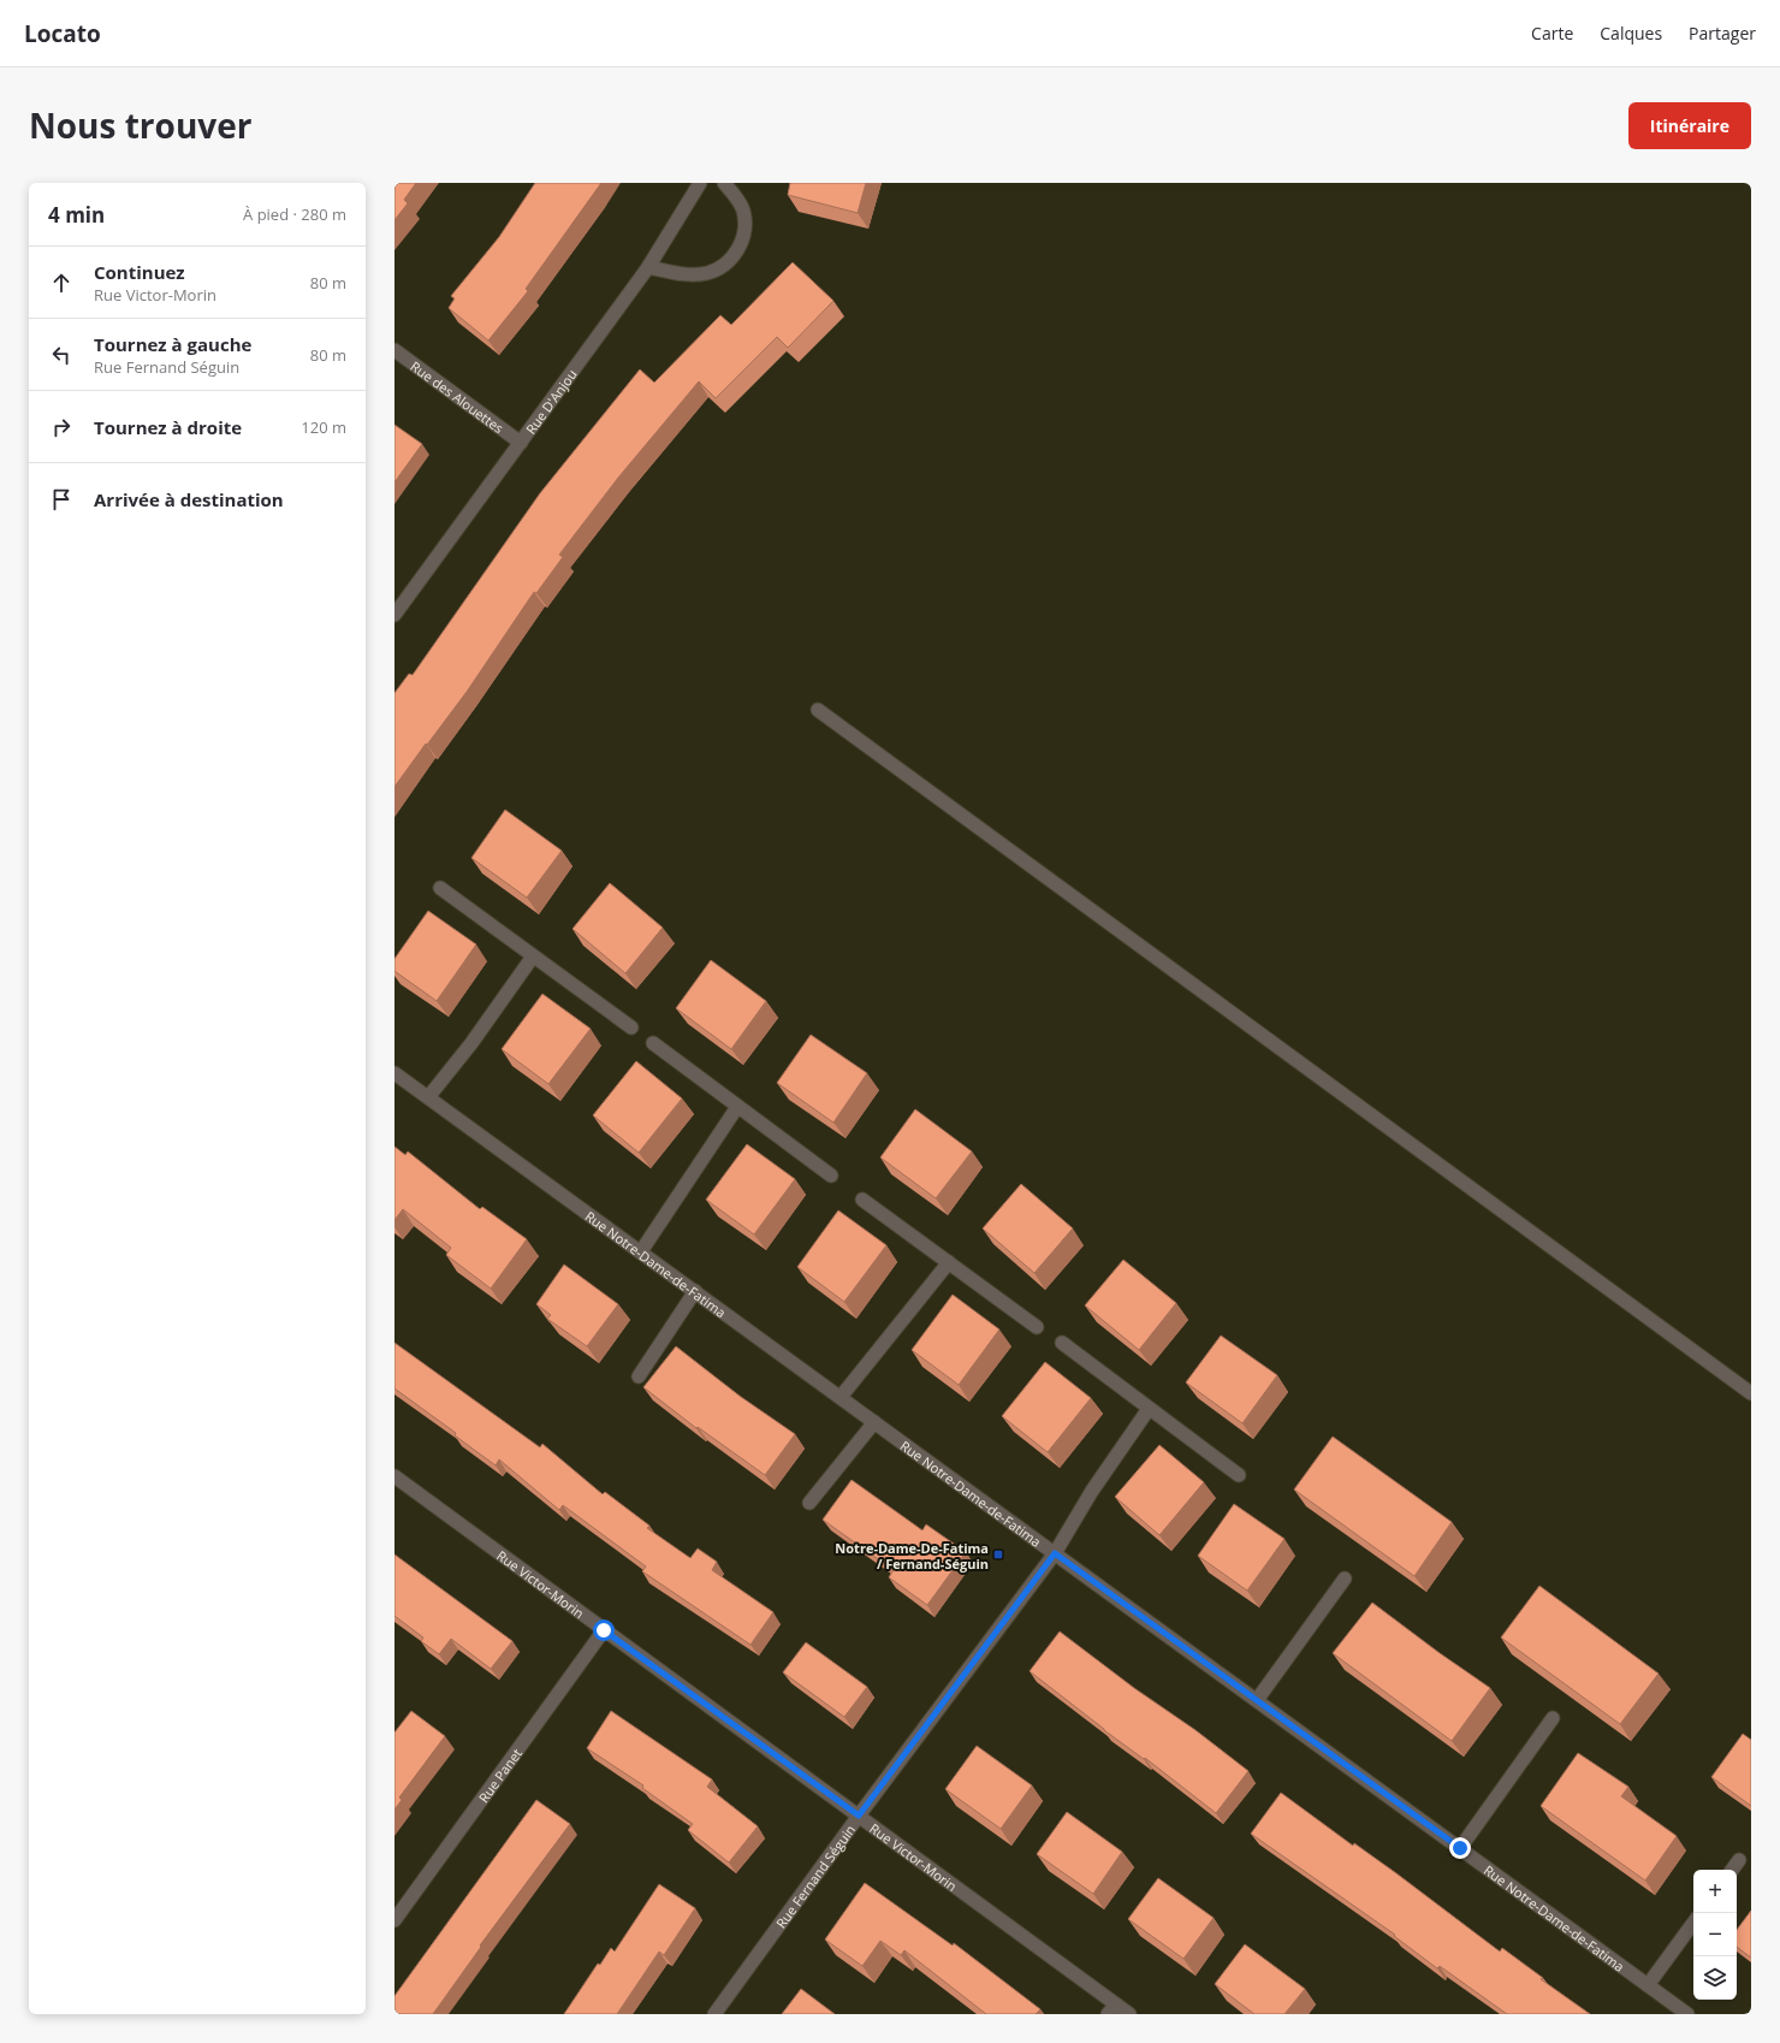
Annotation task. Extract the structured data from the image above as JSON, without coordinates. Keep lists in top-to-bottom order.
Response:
{
  "streets": {
    "street": [
      "Rue des Alouettes",
      "Rue D'Anjou",
      "Rue Notre-Dame-de-Fatima",
      "Rue Victor-Morin",
      "Rue Panet",
      "Rue Fernand Séguin"
    ]
  },
  "crossings": [
    ["Rue des Alouettes", "Rue D'Anjou"],
    ["Rue Notre-Dame-de-Fatima", "Rue Fernand Séguin"],
    ["Rue Victor-Morin", "Rue Panet"],
    ["Rue Victor-Morin", "Rue Fernand Séguin"]
  ],
  "places": {
    "transit": ["Notre-Dame-De-Fatima / Fernand-Séguin"]
  },
  "page": {
    "header": "Locato",
    "nav": ["Carte", "Calques", "Partager"],
    "title": "Nous trouver",
    "buttons": "Itinéraire",
    "heading": ["4 min", "À pied · 280 m"],
    "list": [
      ["Continuez", "Rue Victor-Morin", "80 m"],
      ["Tournez à gauche", "Rue Fernand Séguin", "80 m"],
      ["Tournez à droite", "120 m"],
      "Arrivée à destination"
    ],
    "map_buttons": ["+", "−"]
  }
}
